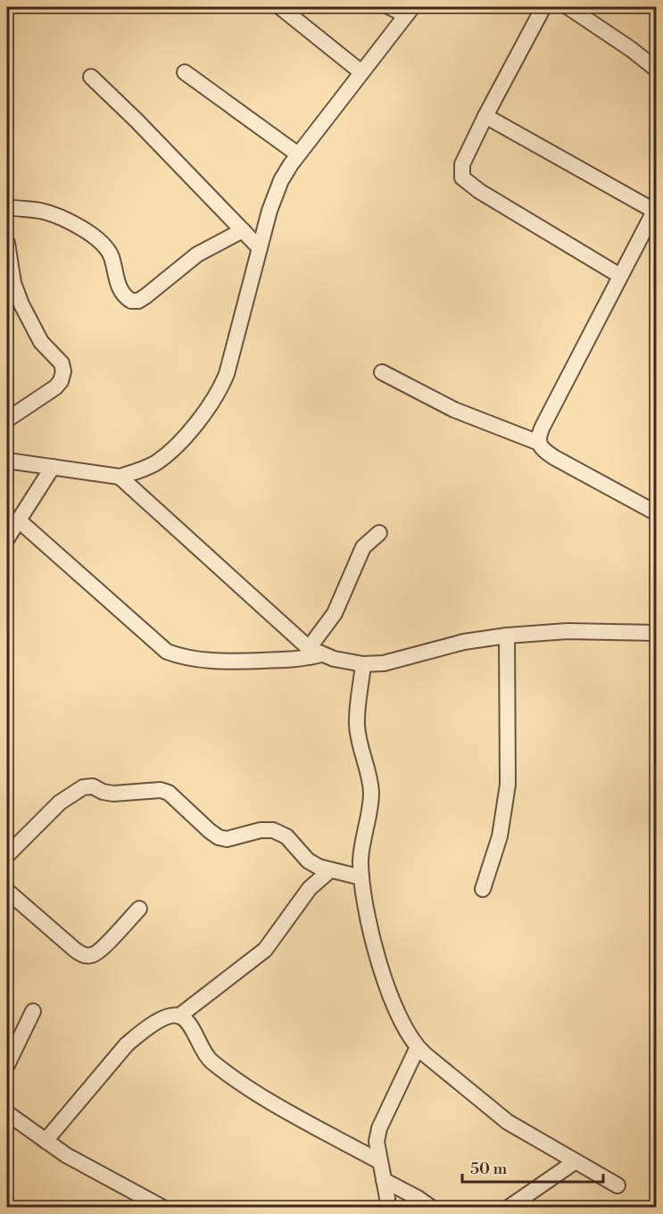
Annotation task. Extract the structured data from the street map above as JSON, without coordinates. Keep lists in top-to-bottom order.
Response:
{
  "scale_bar": "50 m"
}
